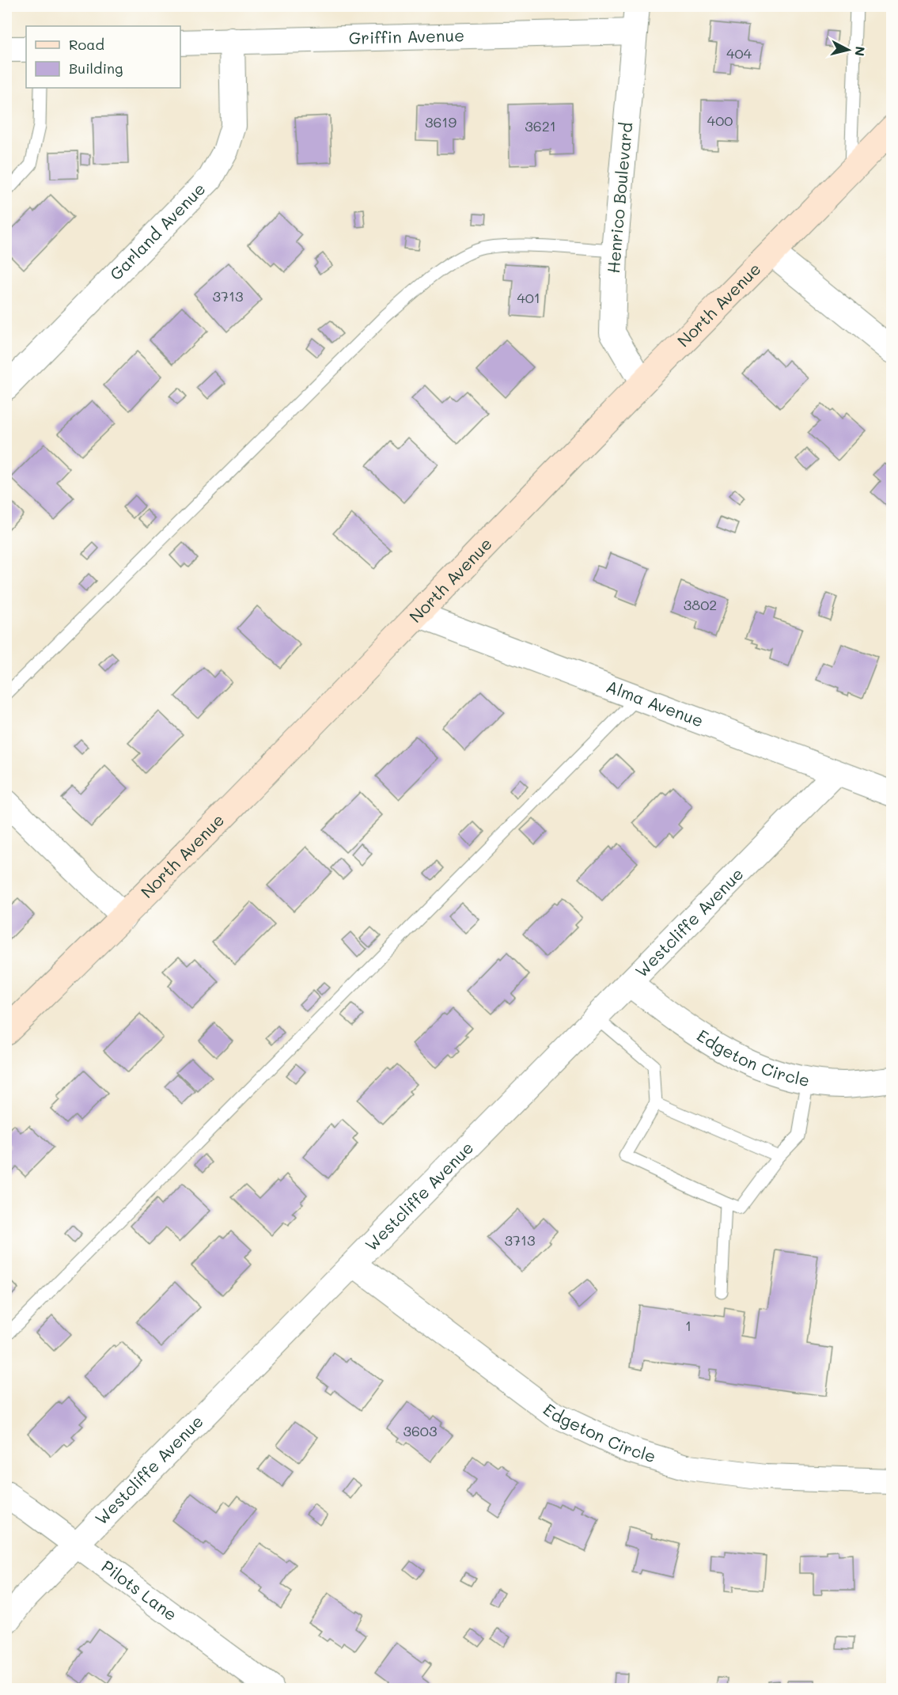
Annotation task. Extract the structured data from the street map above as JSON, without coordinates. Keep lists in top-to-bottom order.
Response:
{
  "streets": {
    "street": [
      "Griffin Avenue",
      "Henrico Boulevard",
      "Garland Avenue",
      "North Avenue",
      "Alma Avenue",
      "Westcliffe Avenue",
      "Edgeton Circle",
      "Pilots Lane"
    ]
  },
  "crossings": [
    ["Griffin Avenue", "Henrico Boulevard"],
    ["Griffin Avenue", "Garland Avenue"],
    ["Henrico Boulevard", "North Avenue"],
    ["North Avenue", "Alma Avenue"],
    ["Alma Avenue", "Westcliffe Avenue"],
    ["Westcliffe Avenue", "Edgeton Circle"],
    ["Westcliffe Avenue", "Pilots Lane"]
  ],
  "house_numbers": [
    "404",
    "400",
    "3619",
    "3621",
    "3713",
    "401",
    "3802",
    "3713",
    "1",
    "3603"
  ],
  "legend": ["Road", "Building"],
  "north": "right"
}
